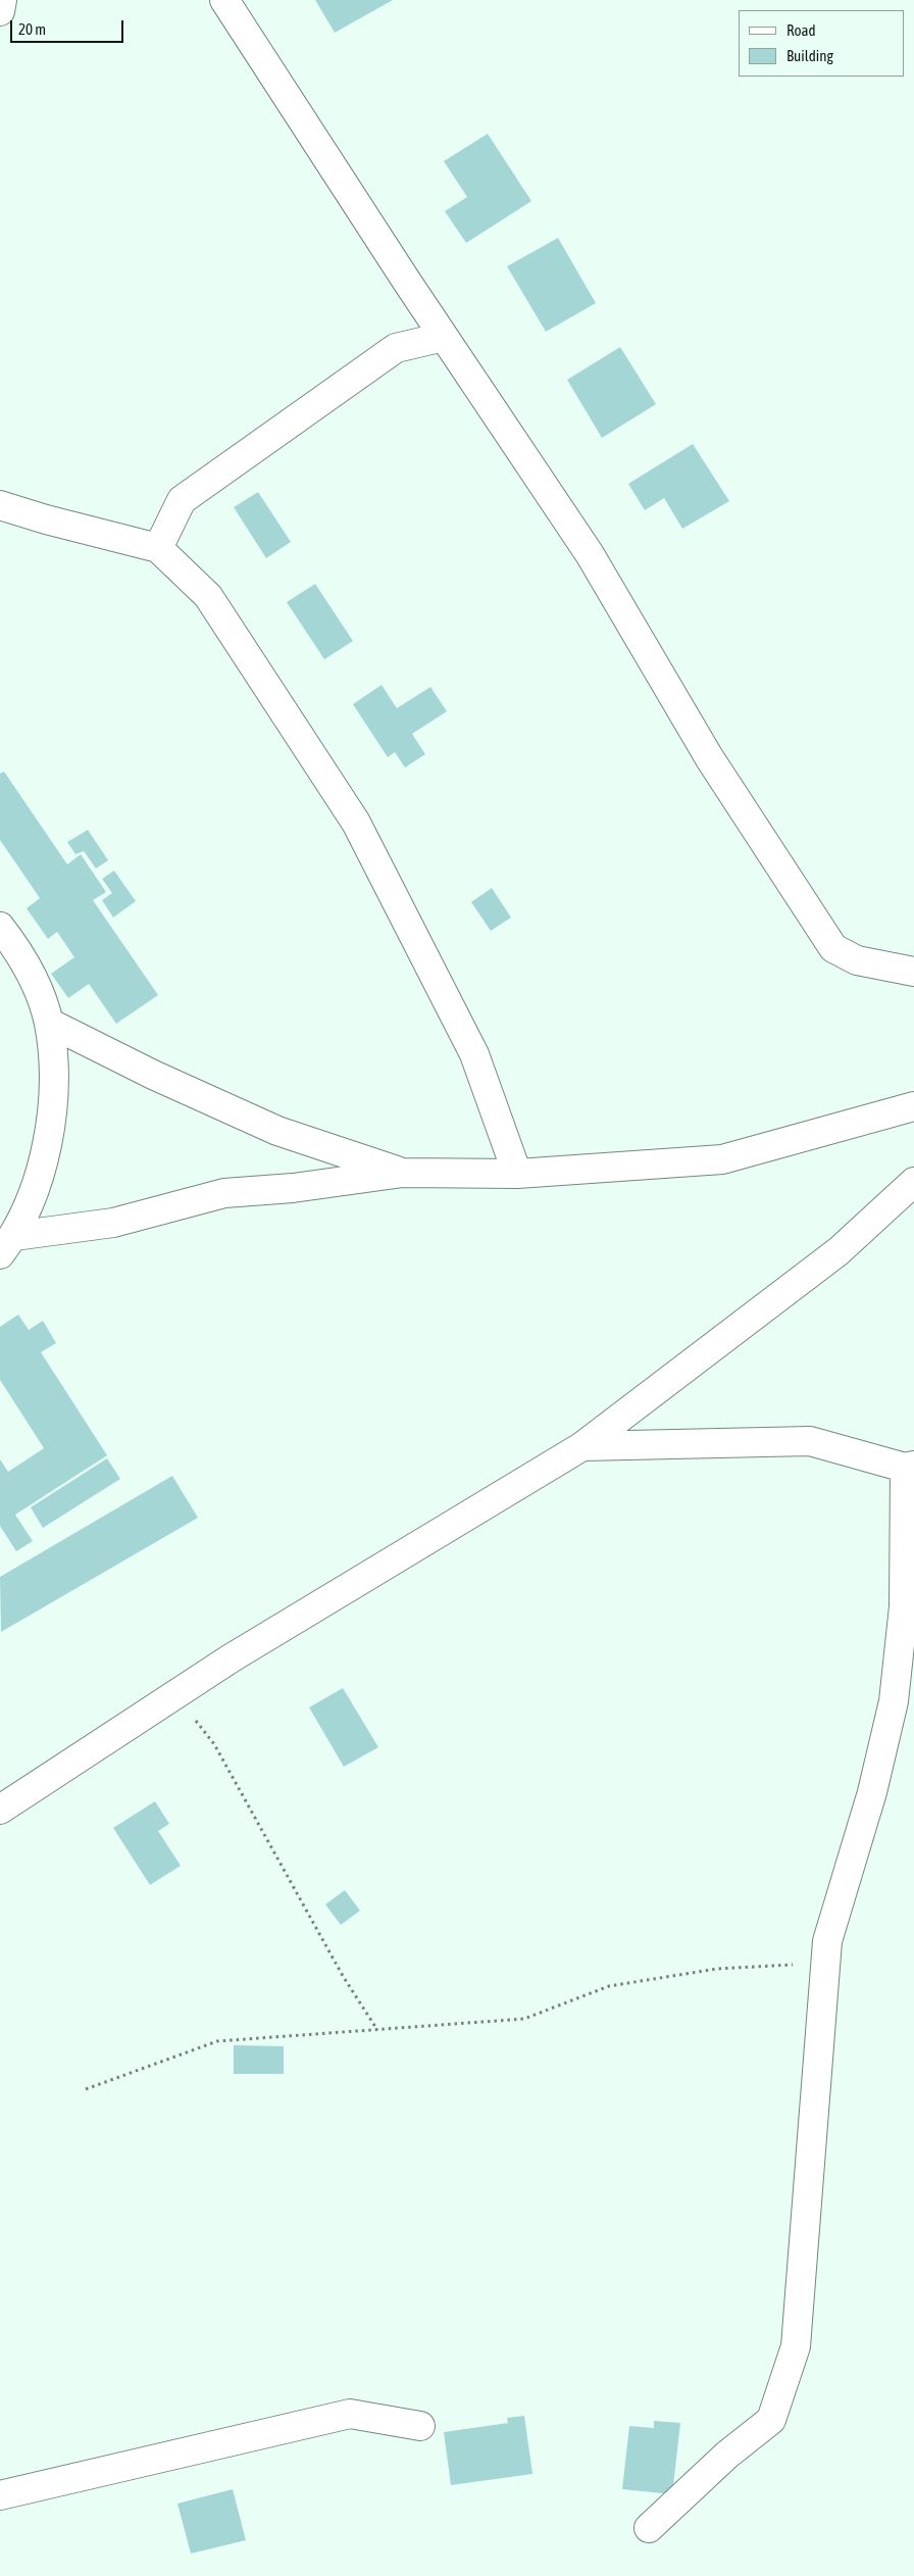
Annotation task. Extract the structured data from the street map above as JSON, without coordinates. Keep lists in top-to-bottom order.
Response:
{
  "legend": ["Road", "Building"],
  "scale_bar": "20 m"
}
